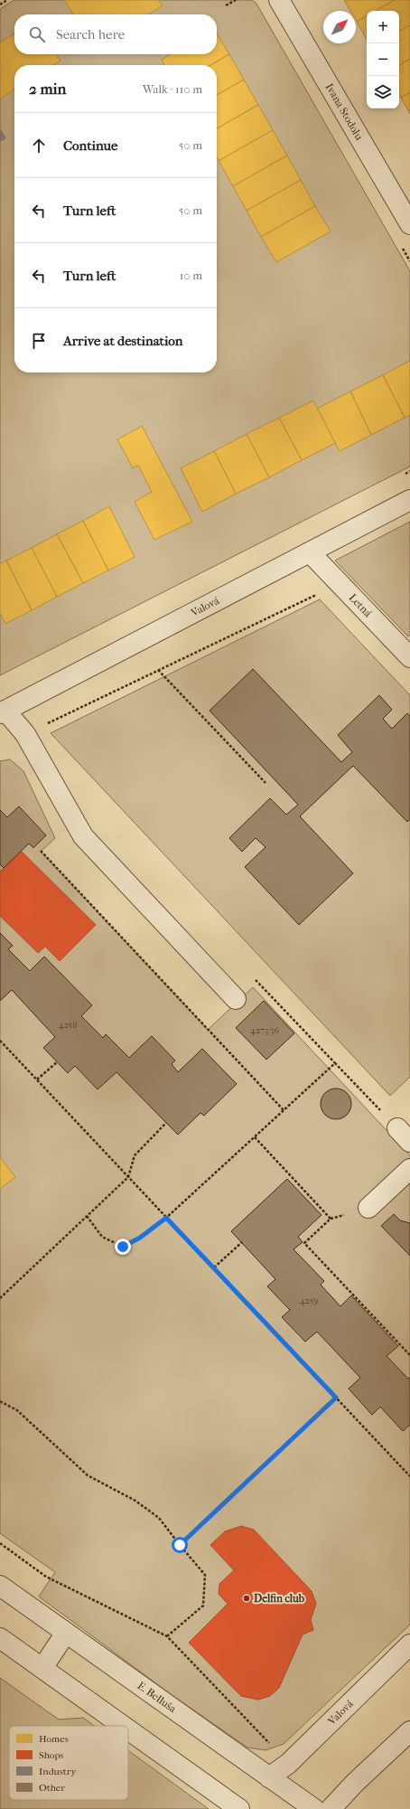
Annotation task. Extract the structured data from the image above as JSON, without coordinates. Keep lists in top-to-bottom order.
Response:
{
  "streets": {
    "street": [
      "Ivana Stodolu",
      "Letná",
      "Valová",
      "E. Belluša"
    ]
  },
  "crossings": [
    ["Letná", "Valová"],
    ["Valová", "E. Belluša"]
  ],
  "places": ["Delfin club"],
  "house_numbers": ["4258", "4273/36", "4259"],
  "legend": [
    "Homes",
    "Shops",
    "Industry",
    "Other"
  ],
  "north": "top right",
  "page": {
    "map_buttons": ["+", "−"],
    "search": "Search here",
    "heading": ["2 min", "Walk · 110 m"],
    "list": [
      ["Continue", "50 m"],
      ["Turn left", "50 m"],
      ["Turn left", "10 m"],
      "Arrive at destination"
    ]
  }
}
